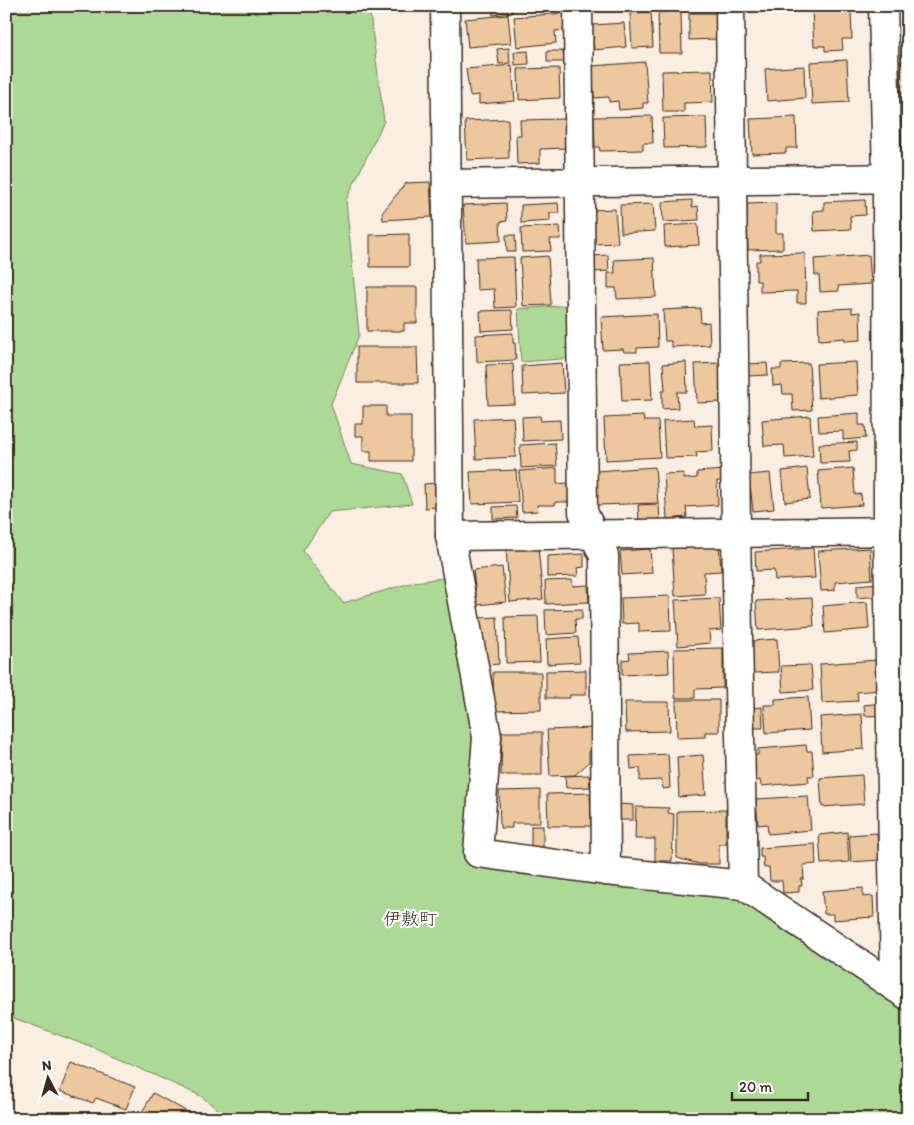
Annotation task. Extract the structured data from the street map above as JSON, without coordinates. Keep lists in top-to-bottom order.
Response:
{
  "districts": ["伊敷町"],
  "scale_bar": "20 m",
  "north": "top"
}
